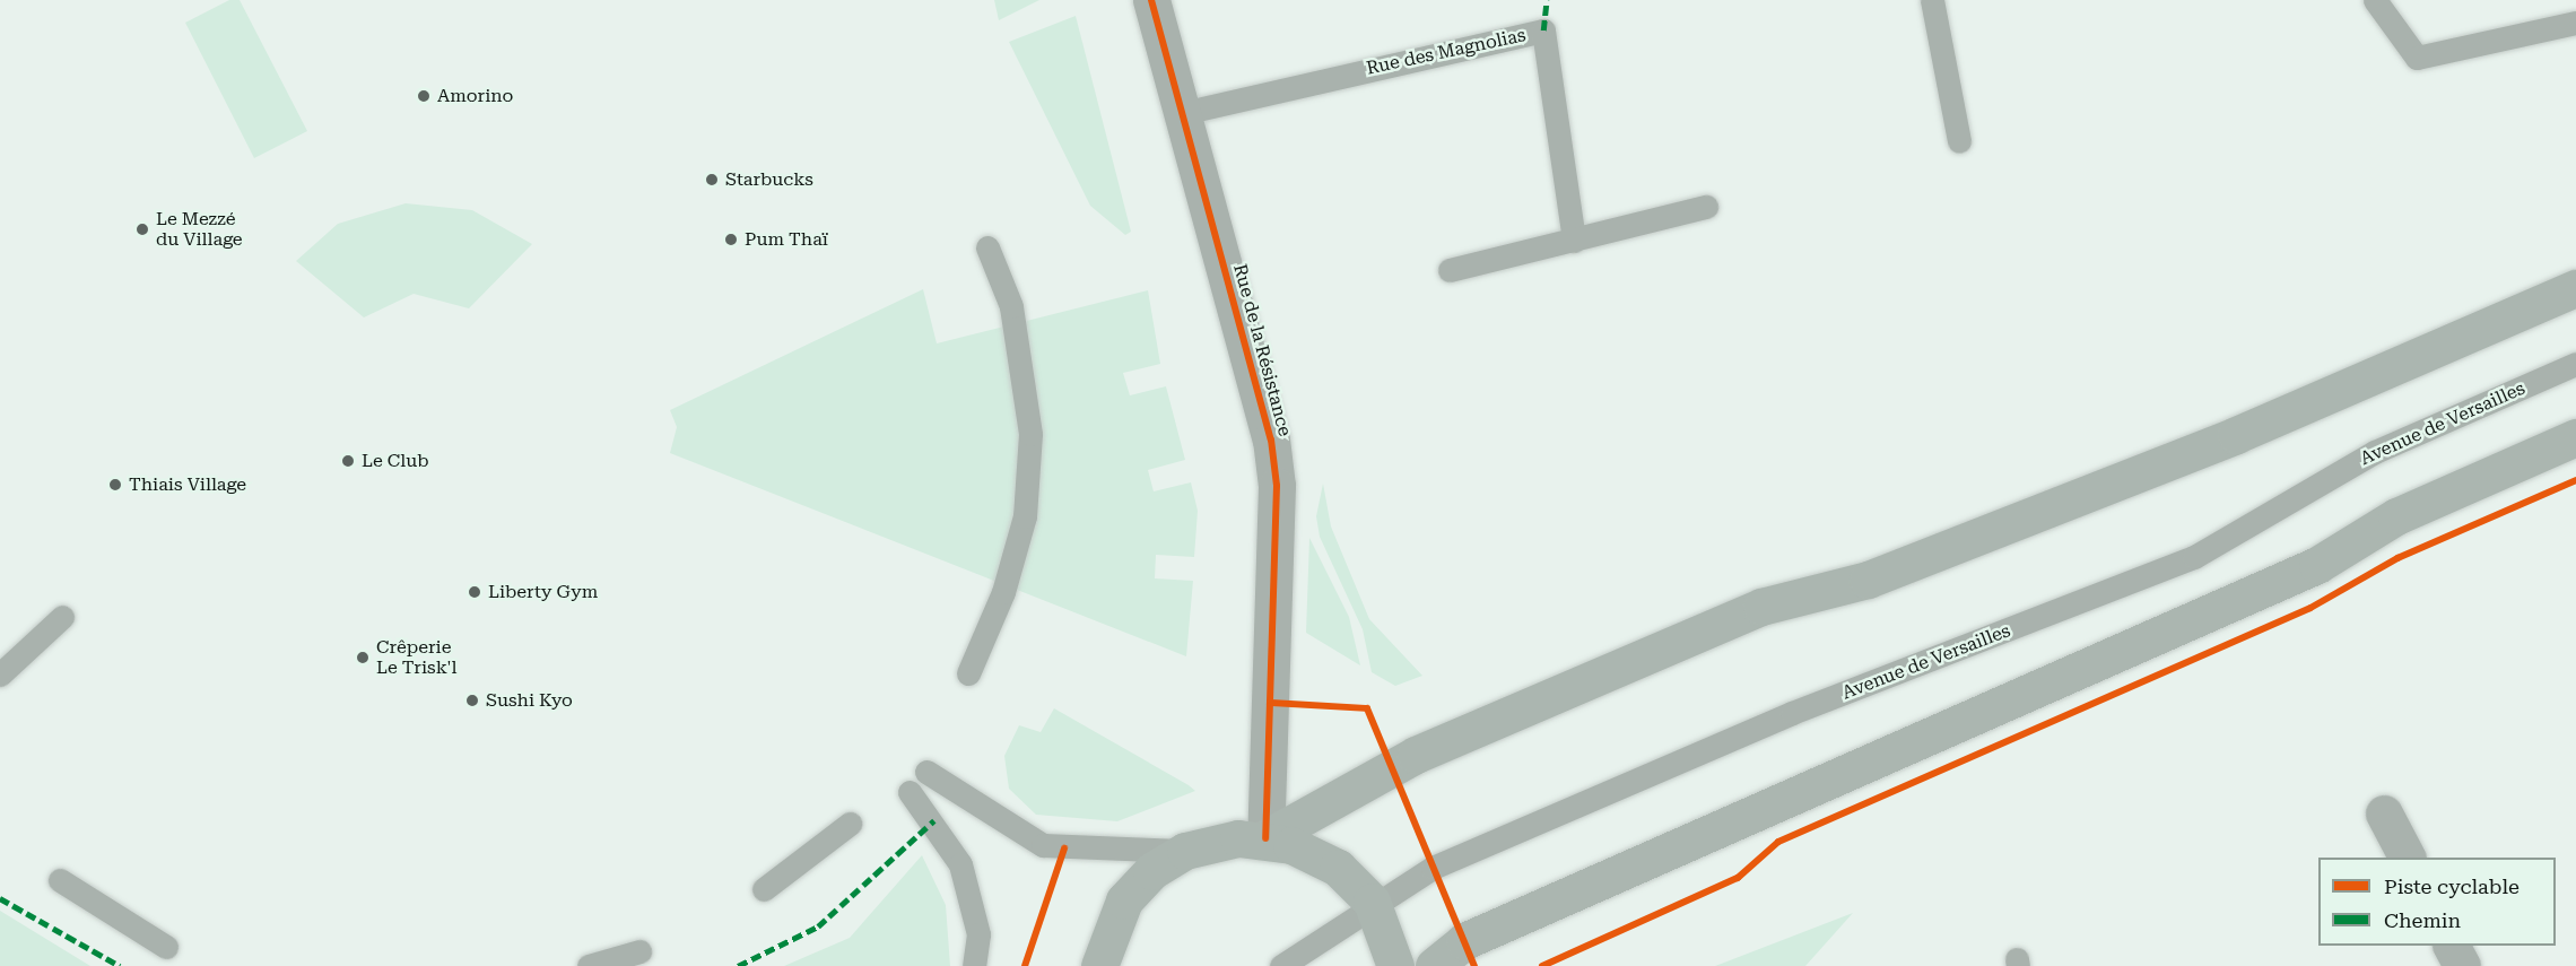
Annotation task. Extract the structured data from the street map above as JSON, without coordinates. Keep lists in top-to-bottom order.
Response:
{
  "streets": {
    "street": ["Rue de la Résistance"],
    "lane": ["Rue des Magnolias", "Avenue de Versailles"]
  },
  "crossings": [
    ["Rue des Magnolias", "Rue de la Résistance"]
  ],
  "places": [
    "Amorino",
    "Starbucks",
    "Le Mezzé du Village",
    "Pum Thaï",
    "Le Club",
    "Thiais Village",
    "Liberty Gym",
    "Crêperie Le Trisk'l",
    "Sushi Kyo"
  ],
  "legend": ["Piste cyclable", "Chemin"]
}
